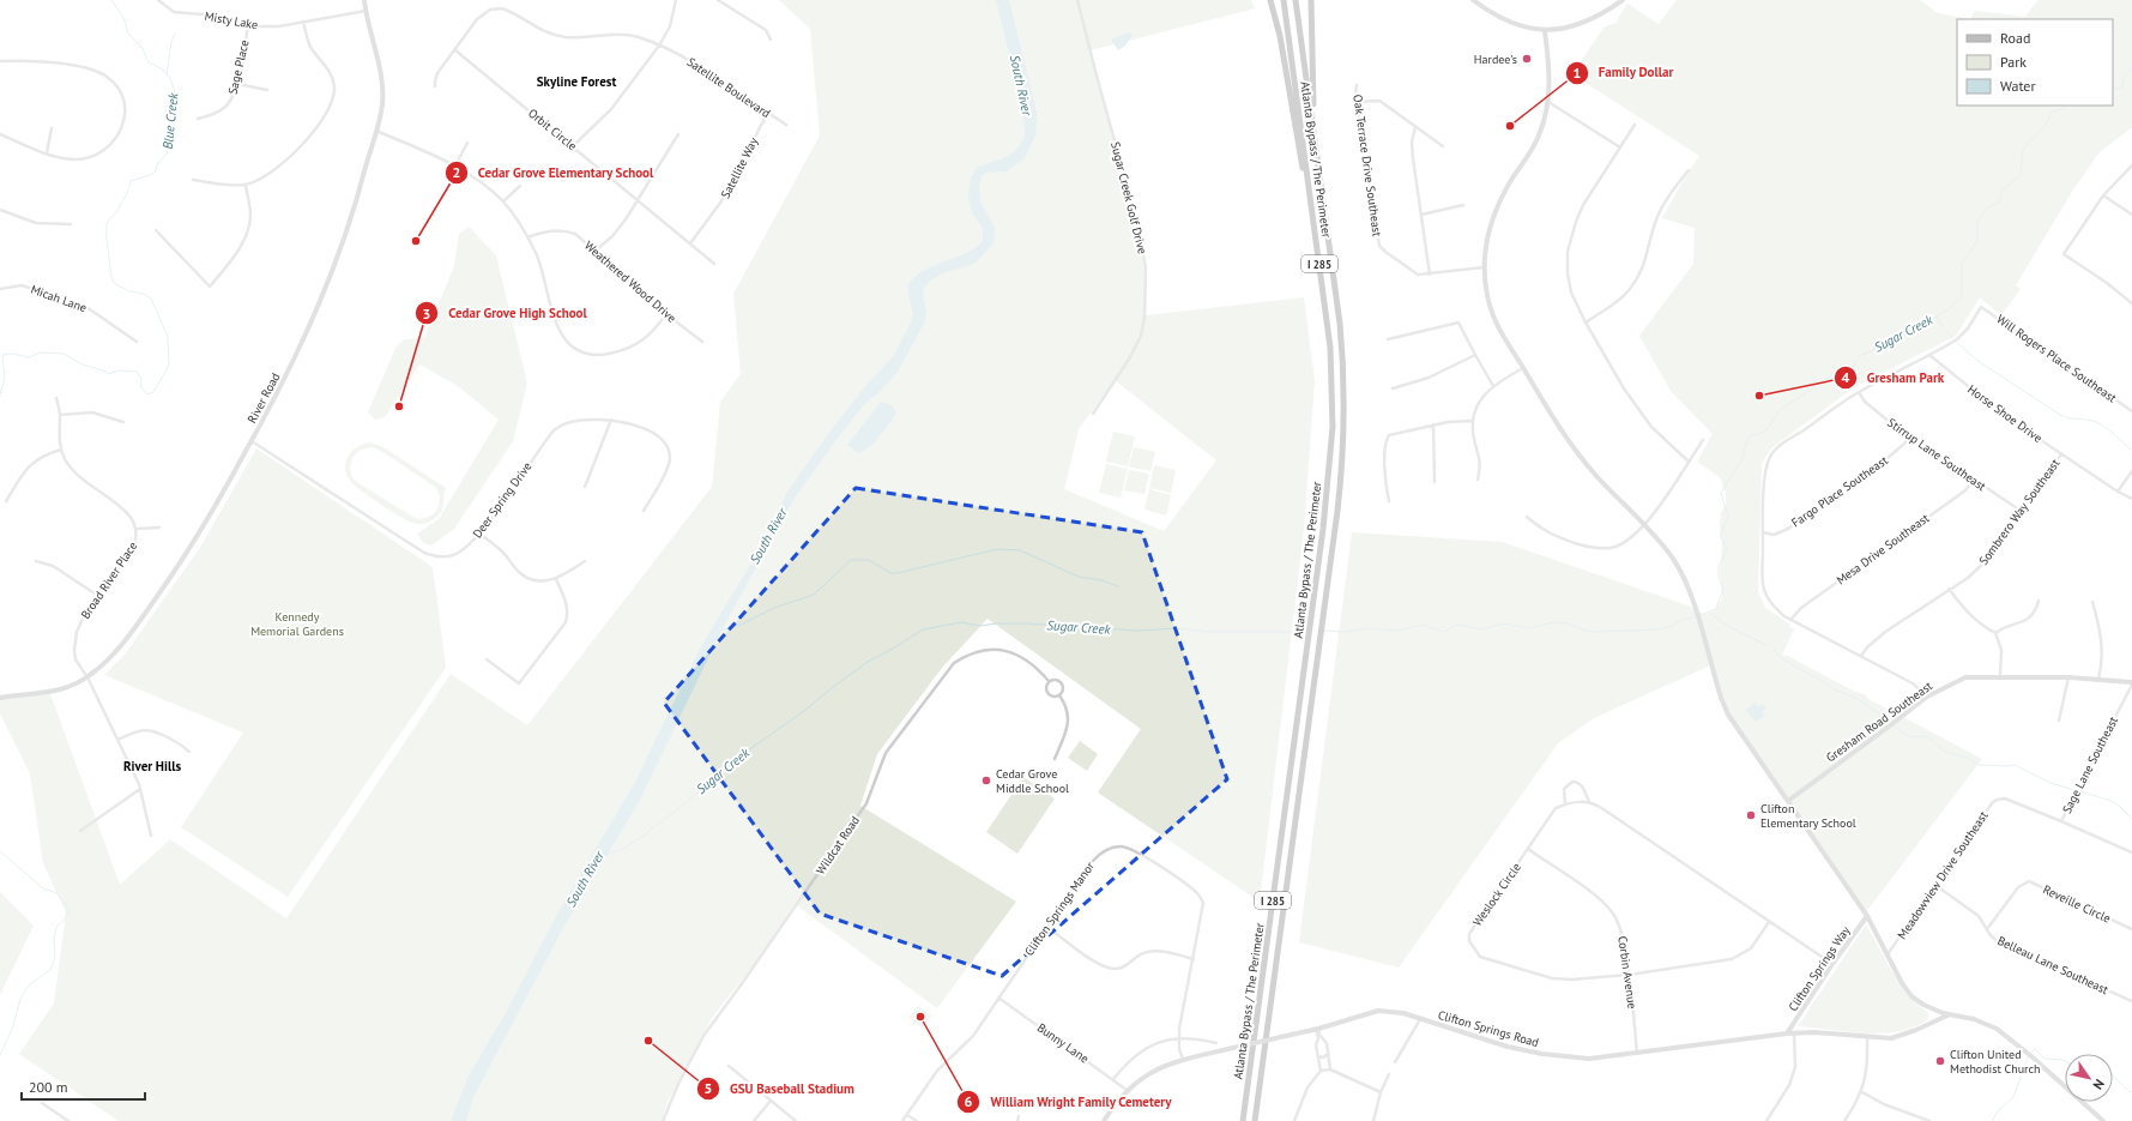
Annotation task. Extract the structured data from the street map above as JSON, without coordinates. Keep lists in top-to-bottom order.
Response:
{
  "streets": {
    "highway": ["Atlanta Bypass / The Perimeter", "I 285"],
    "street": [
      "Misty Lake",
      "Sage Place",
      "Satellite Boulevard",
      "Orbit Circle",
      "Oak Terrace Drive Southeast",
      "Satellite Way",
      "Sugar Creek Golf Drive",
      "Weathered Wood Drive",
      "Micah Lane",
      "Will Rogers Place Southeast",
      "River Road",
      "Horse Shoe Drive",
      "Stirrup Lane Southeast",
      "Fargo Place Southeast",
      "Deer Spring Drive",
      "Sombrero Way Southeast",
      "Mesa Drive Southeast",
      "Broad River Place",
      "Gresham Road Southeast",
      "Sage Lane Southeast",
      "Wildcat Road",
      "Meadowview Drive Southeast",
      "Weslock Circle",
      "Reveille Circle",
      "Clifton Springs Manor",
      "Belleau Lane Southeast",
      "Clifton Springs Way",
      "Corbin Avenue",
      "Clifton Springs Road",
      "Bunny Lane"
    ]
  },
  "crossings": [
    ["Misty Lake", "Sage Place"],
    ["Misty Lake", "River Road"],
    ["Satellite Boulevard", "Orbit Circle"],
    ["Satellite Boulevard", "Satellite Way"],
    ["Orbit Circle", "Satellite Way"],
    ["Will Rogers Place Southeast", "Horse Shoe Drive"],
    ["River Road", "Deer Spring Drive"],
    ["River Road", "Broad River Place"],
    ["Horse Shoe Drive", "Sombrero Way Southeast"],
    ["Stirrup Lane Southeast", "Fargo Place Southeast"],
    ["Stirrup Lane Southeast", "Sombrero Way Southeast"],
    ["Stirrup Lane Southeast", "Mesa Drive Southeast"],
    ["Gresham Road Southeast", "Sage Lane Southeast"],
    ["Sage Lane Southeast", "Meadowview Drive Southeast"],
    ["Meadowview Drive Southeast", "Belleau Lane Southeast"],
    ["Weslock Circle", "Corbin Avenue"],
    ["Reveille Circle", "Belleau Lane Southeast"],
    ["Clifton Springs Manor", "Clifton Springs Road"],
    ["Clifton Springs Manor", "Bunny Lane"],
    ["Clifton Springs Way", "Clifton Springs Road"],
    ["Corbin Avenue", "Clifton Springs Road"],
    ["Clifton Springs Road", "Bunny Lane"]
  ],
  "districts": ["Skyline Forest", "River Hills"],
  "water": ["South River", "Blue Creek", "Sugar Creek"],
  "parks": ["Kennedy Memorial Gardens"],
  "places": [
    "Hardee's",
    "Family Dollar",
    "Cedar Grove Elementary School",
    "Gresham Park",
    "Cedar Grove High School",
    "Cedar Grove Middle School",
    "Clifton Elementary School",
    "William Wright Family Cemetery",
    "GSU Baseball Stadium",
    "Clifton United Methodist Church"
  ],
  "legend": ["Road", "Park", "Water"],
  "scale_bar": "200 m",
  "north": "bottom right"
}
